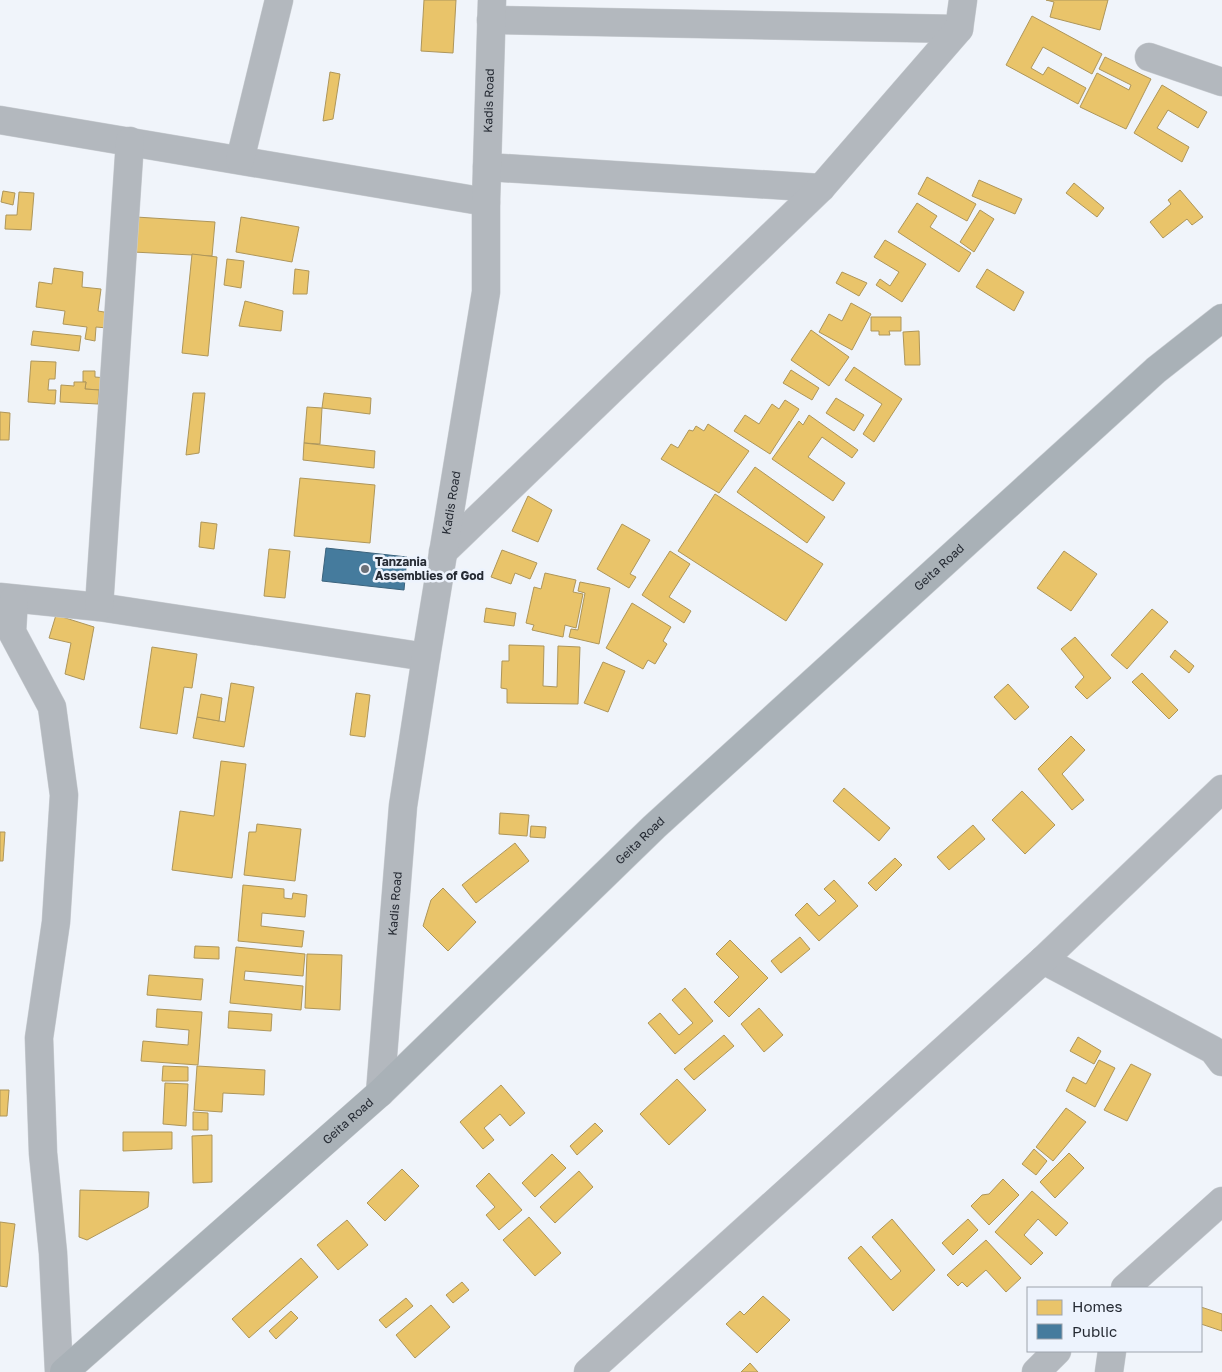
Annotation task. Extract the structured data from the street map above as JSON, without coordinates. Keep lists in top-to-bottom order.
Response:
{
  "streets": {
    "main road": ["Geita Road"],
    "street": ["Kadis Road"]
  },
  "crossings": [
    ["Kadis Road", "Geita Road"]
  ],
  "places": ["Tanzania Assemblies of God"],
  "legend": ["Homes", "Public"]
}
